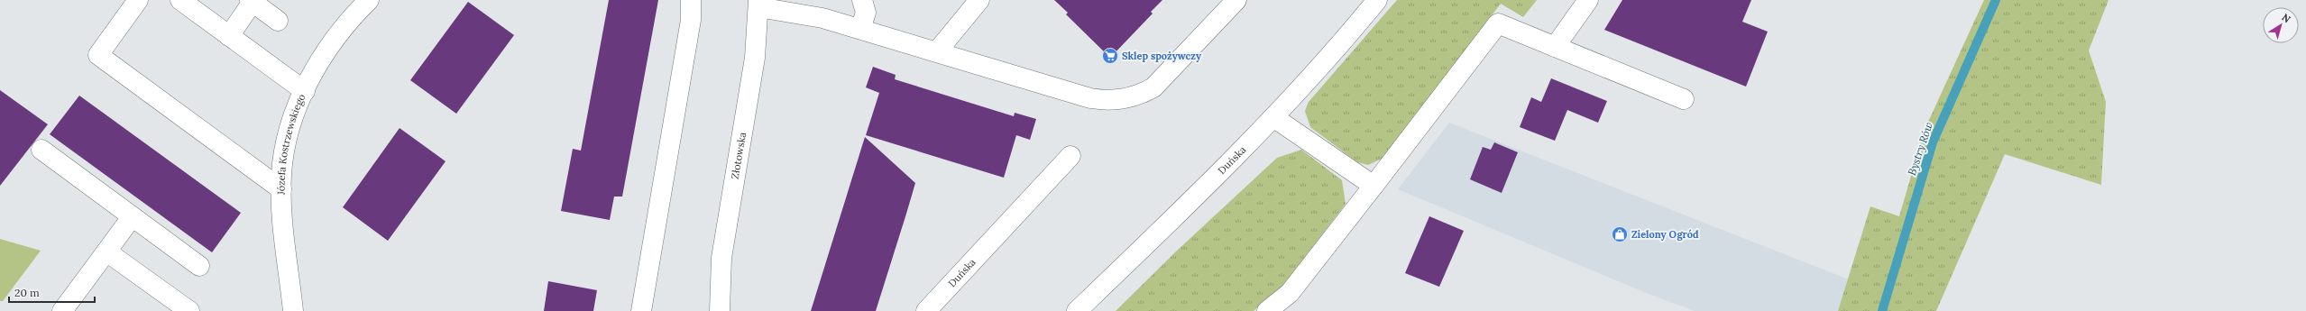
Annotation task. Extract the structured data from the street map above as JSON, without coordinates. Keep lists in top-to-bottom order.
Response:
{
  "streets": {
    "street": ["Józefa Kostrzewskiego", "Złotowska", "Duńska"]
  },
  "water": ["Bystry Rów"],
  "places": {
    "supermarket": ["Sklep spożywczy"],
    "shop": ["Zielony Ogród"]
  },
  "scale_bar": "20 m",
  "north": "top right"
}
